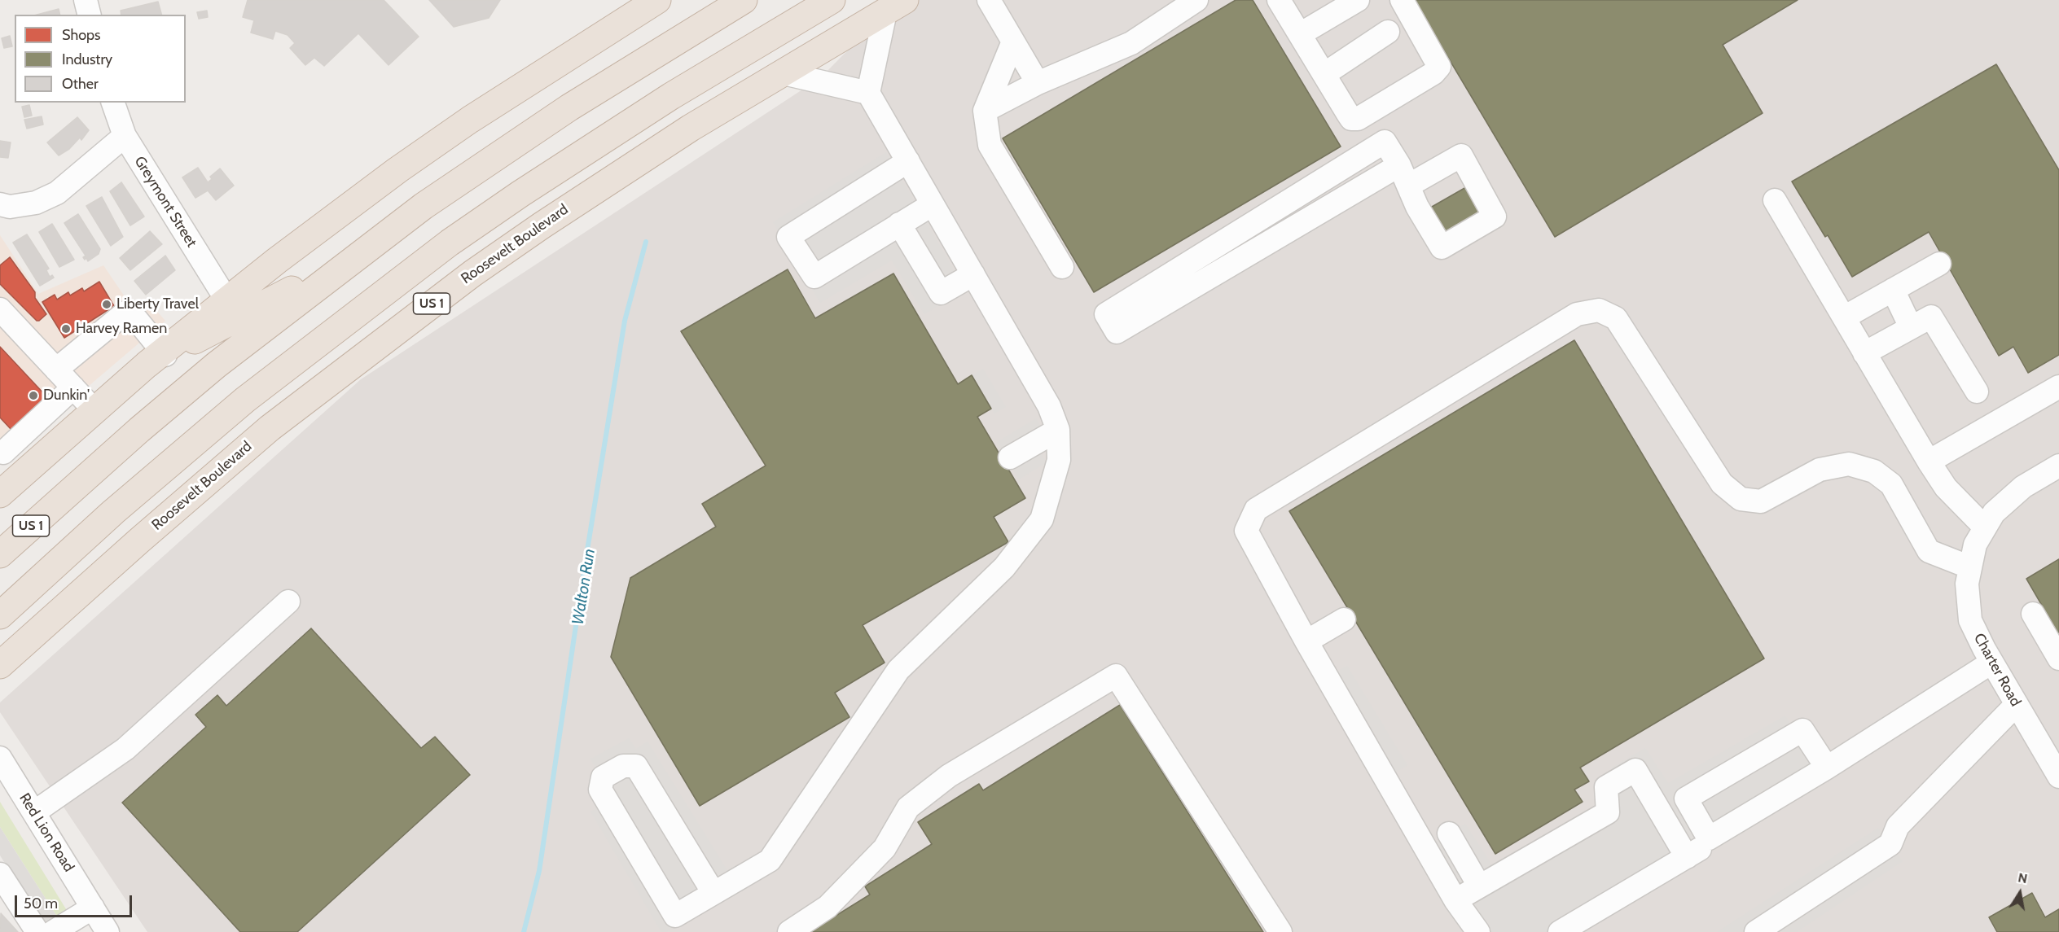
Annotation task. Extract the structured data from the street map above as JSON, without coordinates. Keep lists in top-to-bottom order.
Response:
{
  "streets": {
    "highway": ["Roosevelt Boulevard", "US 1"],
    "street": ["Greymont Street", "Charter Road", "Red Lion Road"]
  },
  "water": ["Walton Run"],
  "places": ["Liberty Travel", "Harvey Ramen", "Dunkin'"],
  "legend": ["Shops", "Industry", "Other"],
  "scale_bar": "50 m",
  "north": "top"
}
